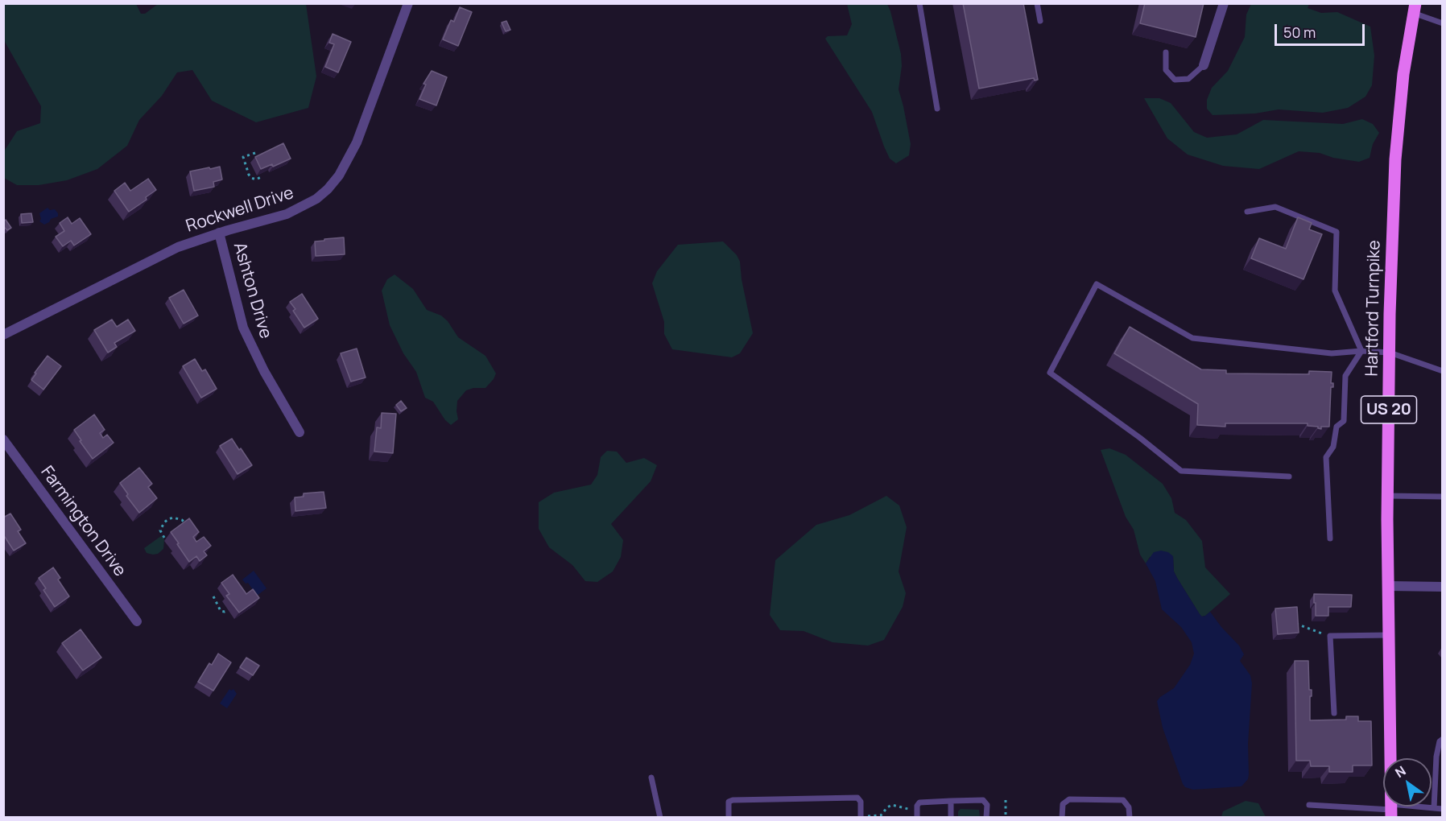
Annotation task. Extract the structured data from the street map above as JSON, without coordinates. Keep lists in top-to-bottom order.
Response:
{
  "streets": {
    "main road": ["Hartford Turnpike", "US 20"],
    "street": ["Rockwell Drive", "Ashton Drive", "Farmington Drive"]
  },
  "crossings": [
    ["Rockwell Drive", "Ashton Drive"]
  ],
  "scale_bar": "50 m",
  "north": "top left"
}
